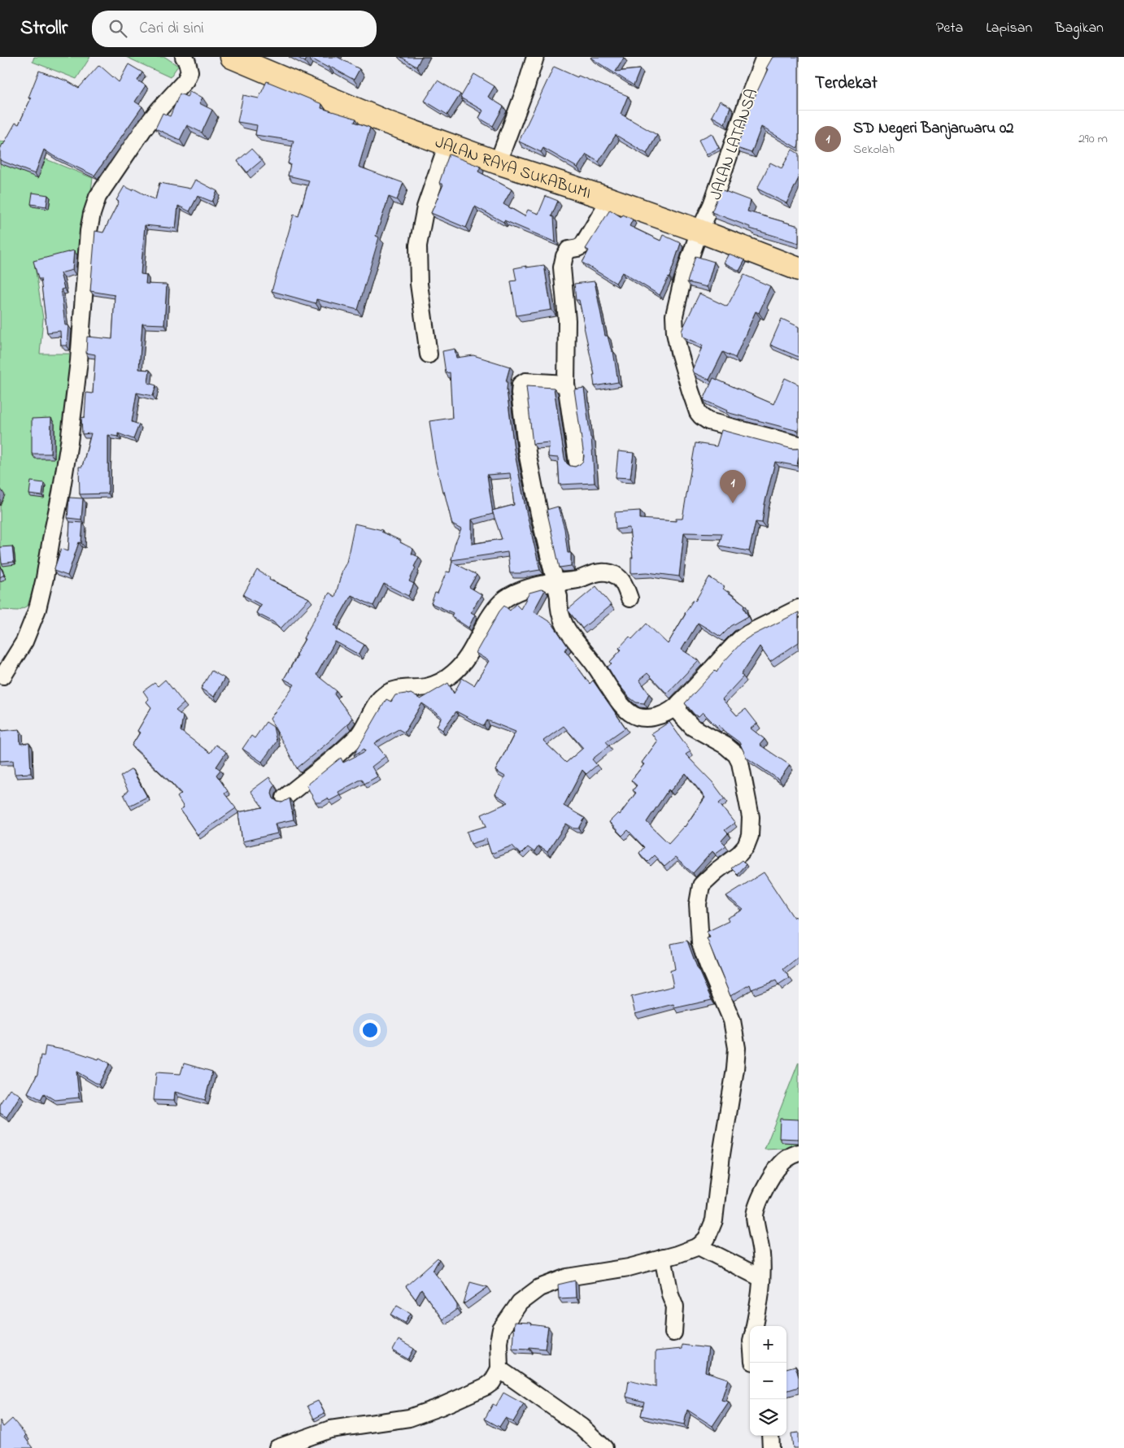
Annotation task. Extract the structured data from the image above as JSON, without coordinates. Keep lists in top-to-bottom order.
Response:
{
  "streets": {
    "highway": ["JALAN RAYA SUKABUMI"],
    "street": ["JALAN LATANSA"]
  },
  "crossings": [
    ["JALAN LATANSA", "JALAN RAYA SUKABUMI"]
  ],
  "page": {
    "header": "Strollr",
    "search": "Cari di sini",
    "nav": ["Peta", "Lapisan", "Bagikan"],
    "heading": "Terdekat",
    "list": [
      {
        "mark": "1",
        "name": "SD Negeri Banjarwaru 02",
        "note": "Sekolah",
        "value": "290 m"
      }
    ],
    "pins": "1",
    "map_buttons": ["+", "−"]
  }
}
